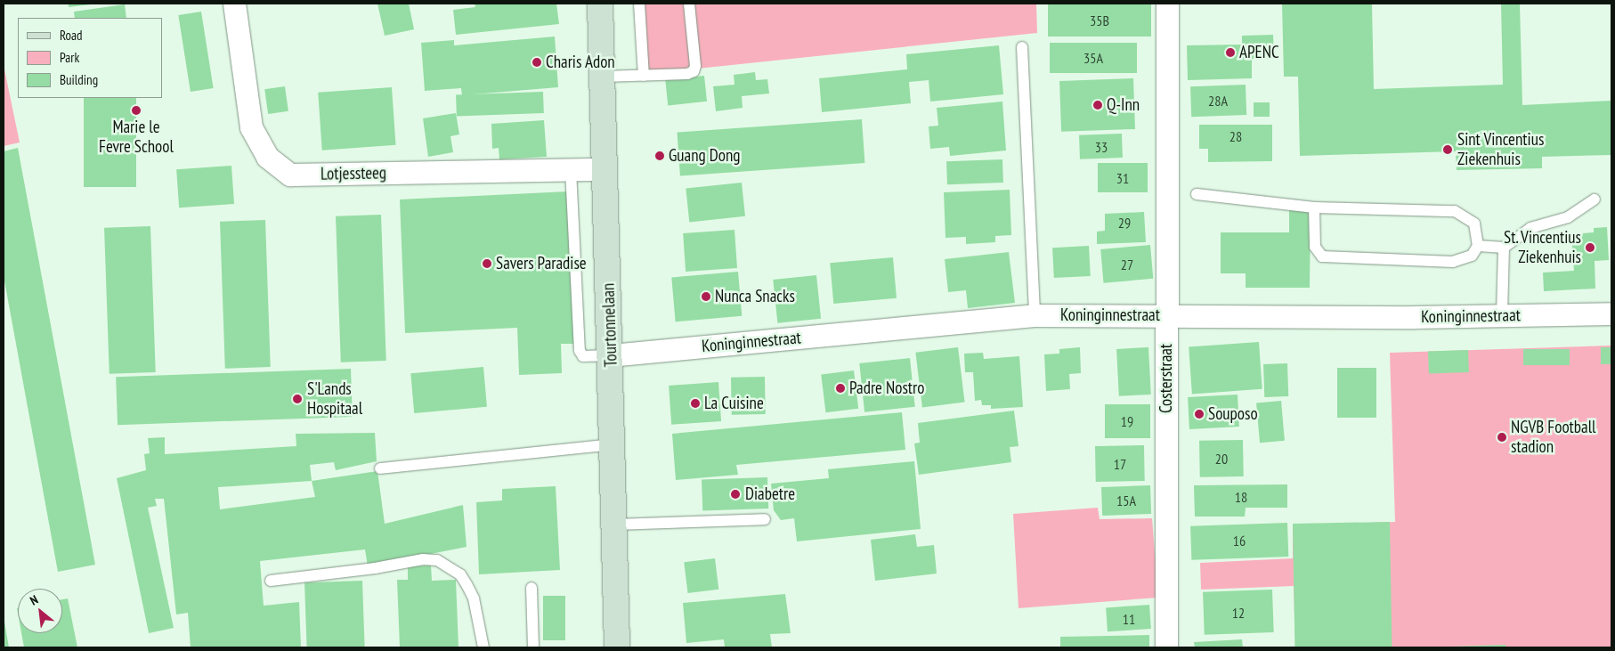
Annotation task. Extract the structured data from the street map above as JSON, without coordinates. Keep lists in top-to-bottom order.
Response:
{
  "streets": {
    "street": [
      "Lotjessteeg",
      "Koninginnestraat",
      "Tourtonnelaan",
      "Costerstraat"
    ]
  },
  "crossings": [
    ["Lotjessteeg", "Tourtonnelaan"],
    ["Koninginnestraat", "Tourtonnelaan"],
    ["Koninginnestraat", "Costerstraat"]
  ],
  "places": [
    "APENC",
    "Charis Adon",
    "Q-Inn",
    "Marie le Fevre School",
    "Sint Vincentius Ziekenhuis",
    "Guang Dong",
    "St. Vincentius Ziekenhuis",
    "Savers Paradise",
    "Nunca Snacks",
    "Padre Nostro",
    "S'Lands Hospitaal",
    "La Cuisine",
    "Souposo",
    "NGVB Football stadion",
    "Diabetre"
  ],
  "house_numbers": [
    "35B",
    "35A",
    "28A",
    "28",
    "33",
    "31",
    "29",
    "27",
    "19",
    "20",
    "17",
    "18",
    "15A",
    "16",
    "12",
    "11"
  ],
  "legend": ["Road", "Park", "Building"],
  "north": "top left"
}
